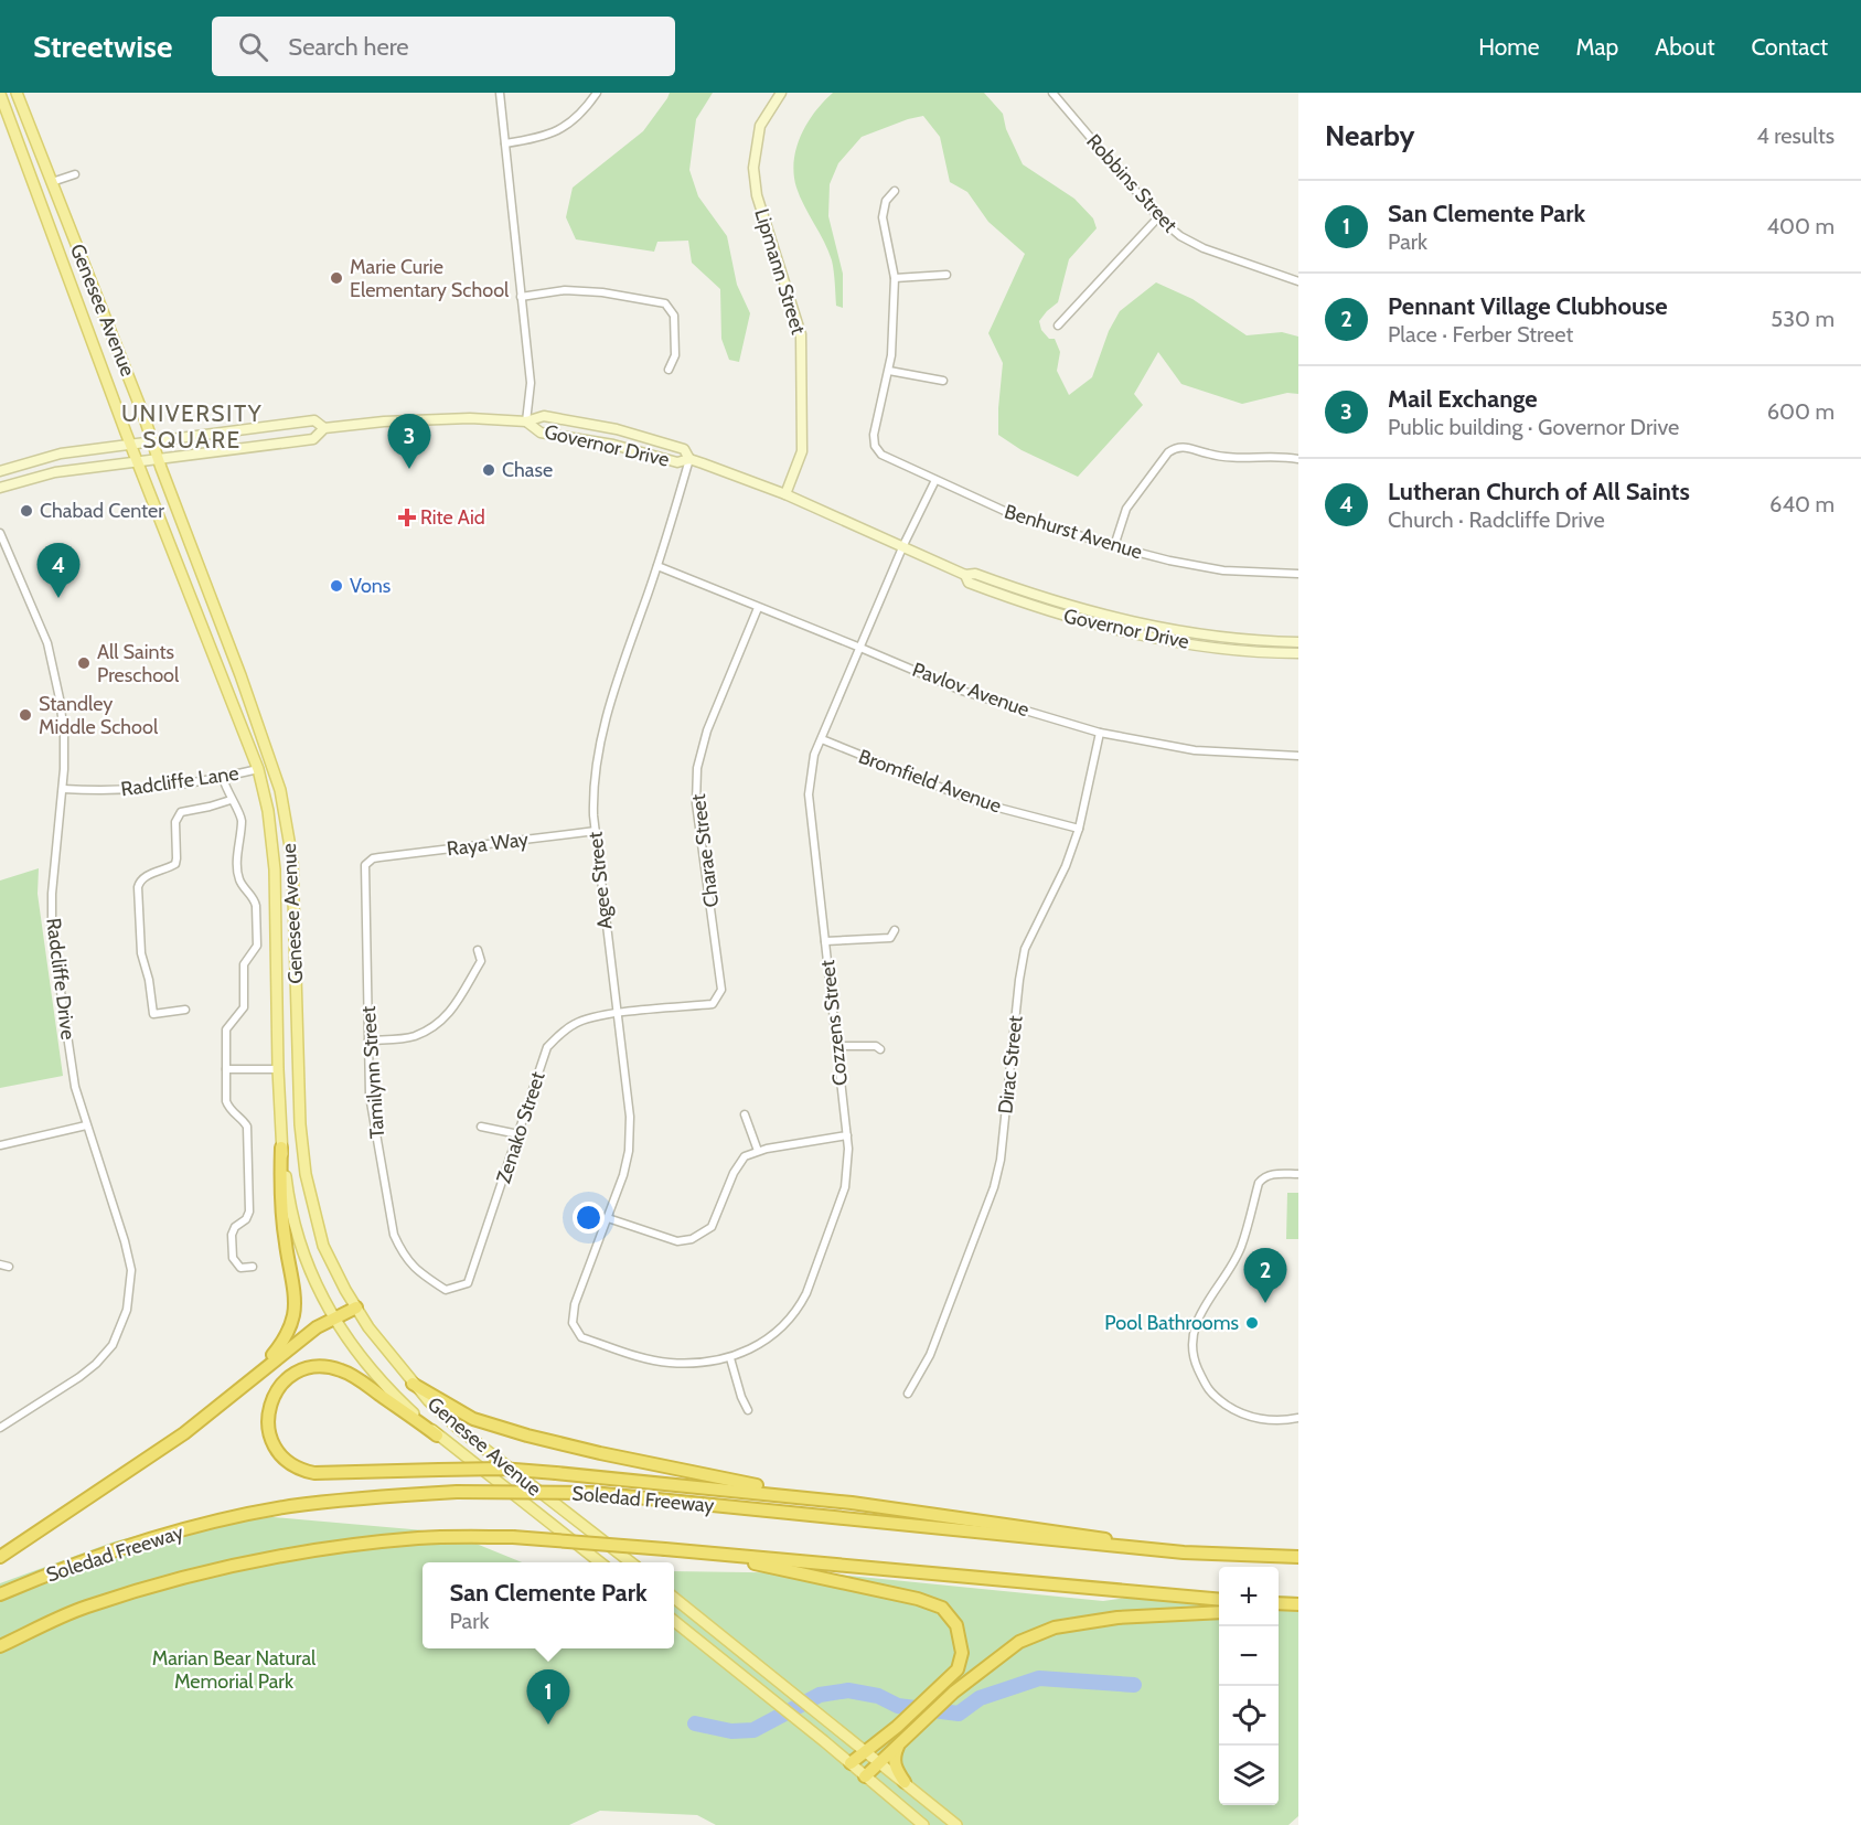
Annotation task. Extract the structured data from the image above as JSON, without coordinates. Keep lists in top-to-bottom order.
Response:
{
  "streets": {
    "highway": ["Soledad Freeway"],
    "main road": ["Lipmann Street", "Genesee Avenue", "Governor Drive"],
    "street": [
      "Robbins Street",
      "Benhurst Avenue",
      "Pavlov Avenue",
      "Radcliffe Lane",
      "Bromfield Avenue",
      "Raya Way",
      "Charae Street",
      "Agee Street",
      "Radcliffe Drive",
      "Cozzens Street",
      "Dirac Street",
      "Tamilynn Street",
      "Zenako Street"
    ]
  },
  "crossings": [
    ["Lipmann Street", "Governor Drive"],
    ["Genesee Avenue", "Governor Drive"],
    ["Genesee Avenue", "Radcliffe Lane"],
    ["Governor Drive", "Agee Street"],
    ["Governor Drive", "Cozzens Street"],
    ["Benhurst Avenue", "Cozzens Street"],
    ["Pavlov Avenue", "Charae Street"],
    ["Pavlov Avenue", "Agee Street"],
    ["Pavlov Avenue", "Cozzens Street"],
    ["Pavlov Avenue", "Dirac Street"],
    ["Radcliffe Lane", "Radcliffe Drive"],
    ["Bromfield Avenue", "Cozzens Street"],
    ["Bromfield Avenue", "Dirac Street"],
    ["Raya Way", "Agee Street"],
    ["Raya Way", "Tamilynn Street"],
    ["Charae Street", "Agee Street"],
    ["Charae Street", "Zenako Street"],
    ["Agee Street", "Cozzens Street"],
    ["Agee Street", "Zenako Street"],
    ["Tamilynn Street", "Zenako Street"]
  ],
  "districts": ["UNIVERSITY SQUARE"],
  "parks": ["Marian Bear Natural Memorial Park"],
  "places": {
    "other": [
      "Marie Curie Elementary School",
      "Chase",
      "Chabad Center",
      "Vons",
      "All Saints Preschool",
      "Standley Middle School",
      "Pool Bathrooms"
    ],
    "health": ["Rite Aid"]
  },
  "page": {
    "header": "Streetwise",
    "search": "Search here",
    "nav": [
      "Home",
      "Map",
      "About",
      "Contact"
    ],
    "heading": ["Nearby", "4 results"],
    "list": [
      {
        "mark": "1",
        "name": "San Clemente Park",
        "note": "Park",
        "value": "400 m"
      },
      {
        "mark": "2",
        "name": "Pennant Village Clubhouse",
        "note": "Place · Ferber Street",
        "value": "530 m"
      },
      {
        "mark": "3",
        "name": "Mail Exchange",
        "note": "Public building · Governor Drive",
        "value": "600 m"
      },
      {
        "mark": "4",
        "name": "Lutheran Church of All Saints",
        "note": "Church · Radcliffe Drive",
        "value": "640 m"
      }
    ],
    "pins": [
      "3",
      "4",
      "2",
      "1"
    ],
    "popup": ["San Clemente Park", "Park"],
    "map_buttons": ["+", "−"]
  }
}
